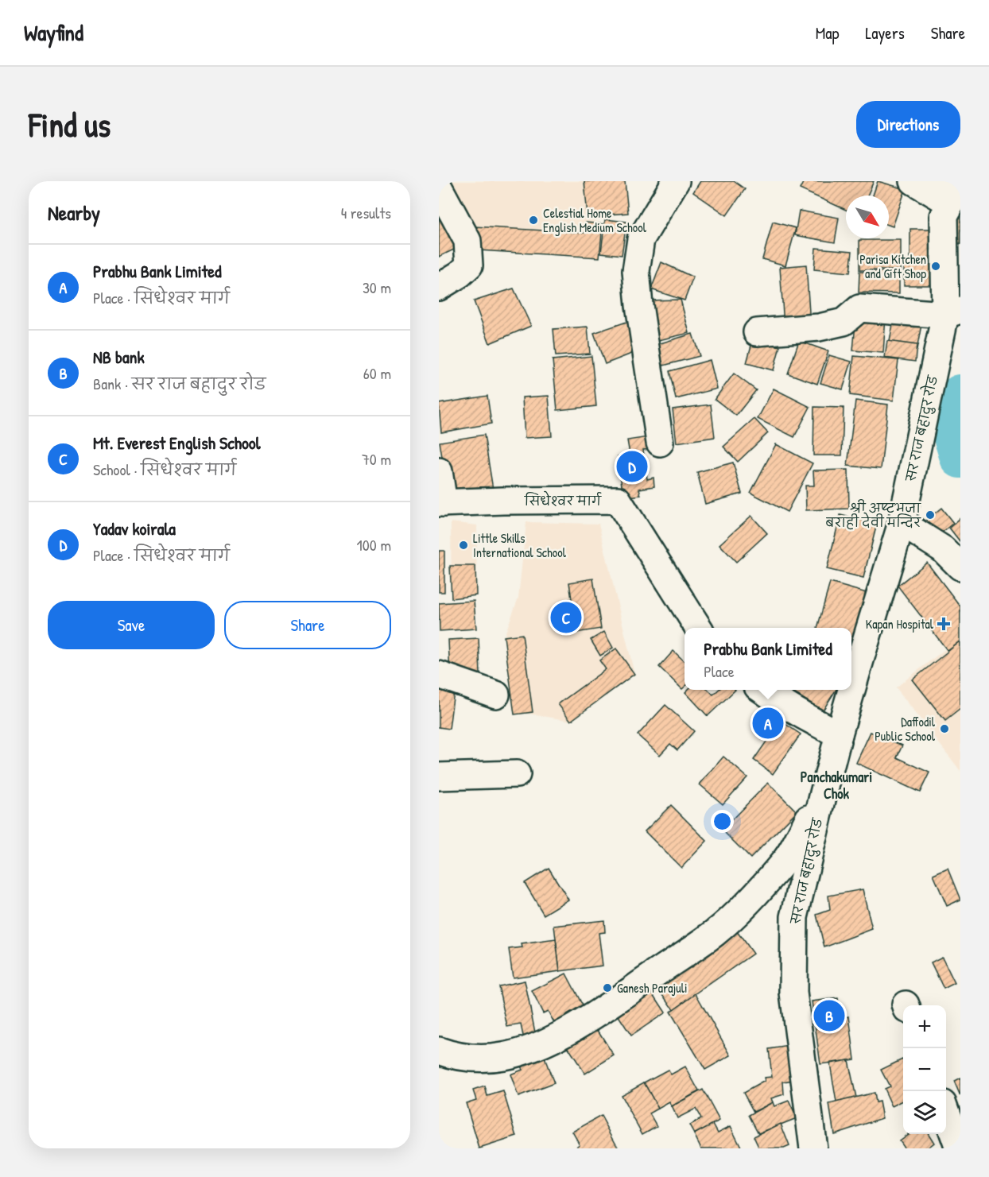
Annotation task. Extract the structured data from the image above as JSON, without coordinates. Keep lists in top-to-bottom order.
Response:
{
  "streets": {
    "street": ["सर राज बहादुर रोड", "सिधेश्वर मार्ग"]
  },
  "districts": ["Panchakumari Chok"],
  "places": {
    "other": [
      "Celestial Home English Medium School",
      "Parisa Kitchen and Gift Shop",
      "श्री अष्टभुजा बराही देवी मन्दिर",
      "Little Skills International School",
      "Daffodil Public School",
      "Ganesh Parajuli"
    ],
    "health": ["Kapan Hospital"]
  },
  "north": "bottom right",
  "page": {
    "header": "Wayfind",
    "nav": ["Map", "Layers", "Share"],
    "buttons": [
      "Directions",
      ["Save", "Share"]
    ],
    "title": "Find us",
    "heading": ["Nearby", "4 results"],
    "list": [
      {
        "mark": "A",
        "name": "Prabhu Bank Limited",
        "note": "Place · सिधेश्वर मार्ग",
        "value": "30 m"
      },
      {
        "mark": "B",
        "name": "NB bank",
        "note": "Bank · सर राज बहादुर रोड",
        "value": "60 m"
      },
      {
        "mark": "C",
        "name": "Mt. Everest English School",
        "note": "School · सिधेश्वर मार्ग",
        "value": "70 m"
      },
      {
        "mark": "D",
        "name": "Yadav koirala",
        "note": "Place · सिधेश्वर मार्ग",
        "value": "100 m"
      }
    ],
    "pins": [
      "D",
      "C",
      "A",
      "B"
    ],
    "popup": ["Prabhu Bank Limited", "Place"],
    "map_buttons": ["+", "−"]
  }
}
